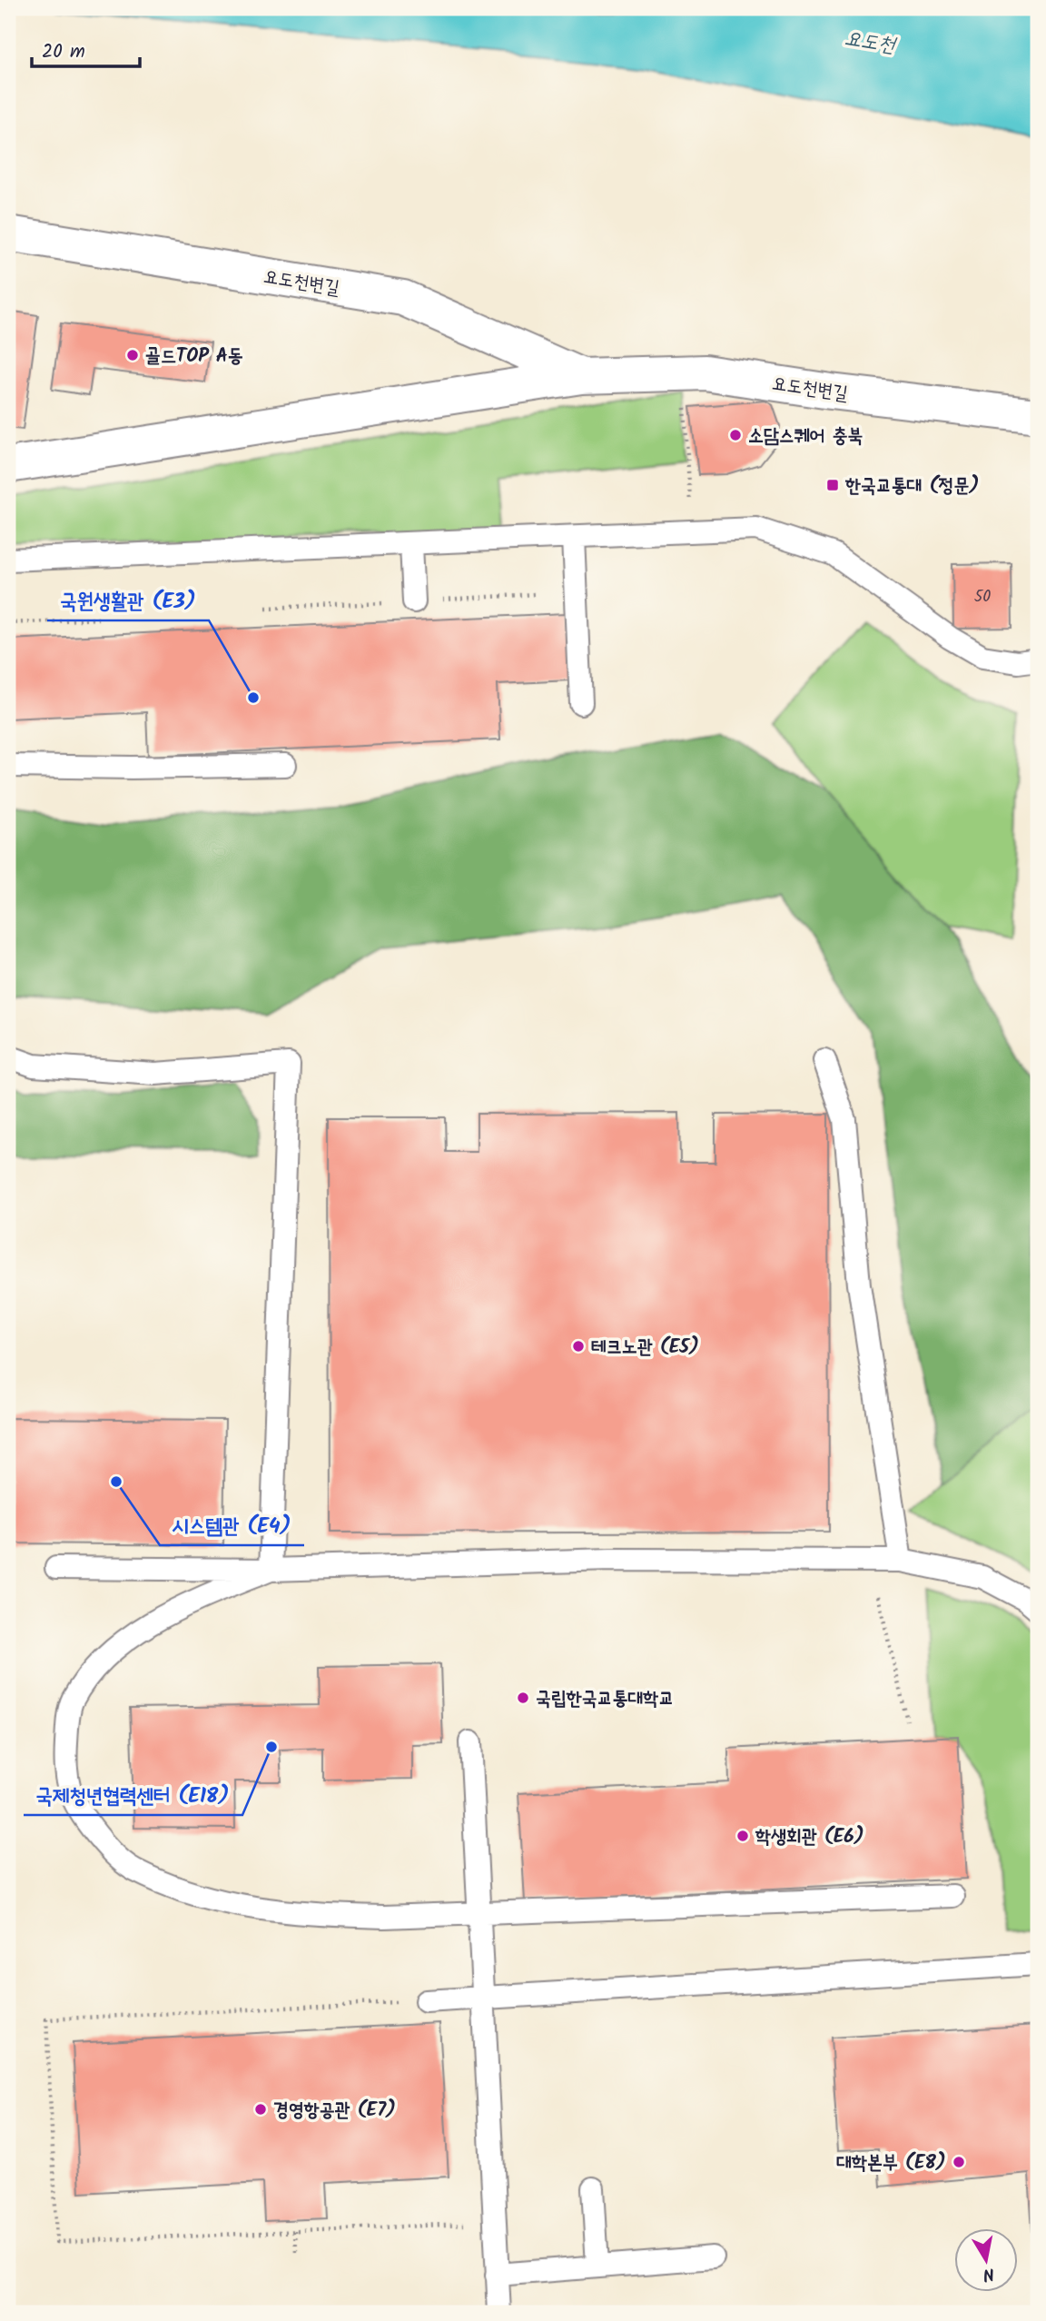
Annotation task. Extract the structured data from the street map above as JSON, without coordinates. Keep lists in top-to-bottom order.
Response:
{
  "streets": {
    "street": ["요도천변길"]
  },
  "water": ["요도천"],
  "places": {
    "other": [
      "골드TOP A동",
      "소담스퀘어 충북",
      "국원생활관 (E3)",
      "테크노관 (E5)",
      "시스템관 (E4)",
      "국립한국교통대학교",
      "국제청년협력센터 (E18)",
      "학생회관 (E6)",
      "경영항공관 (E7)",
      "대학본부 (E8)"
    ],
    "transit": ["한국교통대 (정문)"]
  },
  "house_numbers": ["50"],
  "scale_bar": "20 m",
  "north": "bottom"
}
